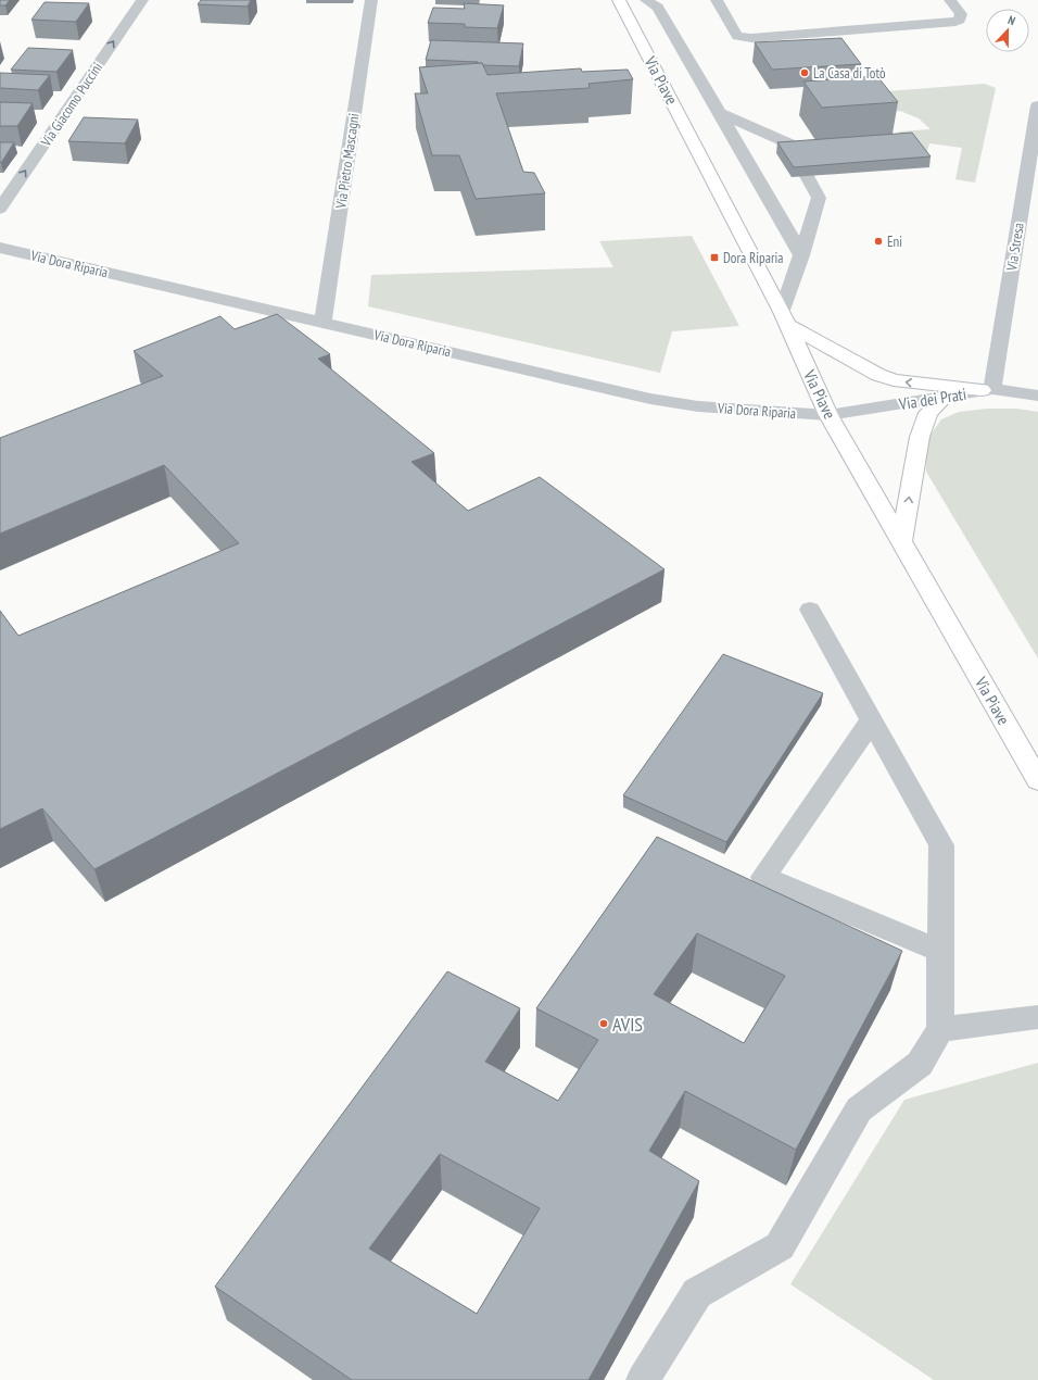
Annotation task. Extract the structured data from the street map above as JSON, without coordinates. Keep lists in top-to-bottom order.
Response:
{
  "streets": {
    "main road": ["Via Piave"],
    "street": [
      "Via Giacomo Puccini",
      "Via Pietro Mascagni",
      "Via Stresa",
      "Via Dora Riparia",
      "Via dei Prati"
    ]
  },
  "crossings": [
    ["Via Piave", "Via Dora Riparia"],
    ["Via Piave", "Via dei Prati"],
    ["Via Pietro Mascagni", "Via Dora Riparia"],
    ["Via Stresa", "Via dei Prati"],
    ["Via Dora Riparia", "Via dei Prati"]
  ],
  "one_way": ["Via Giacomo Puccini"],
  "places": {
    "other": ["La Casa di Totò", "Eni", "AVIS"],
    "transit": ["Dora Riparia"]
  },
  "north": "top"
}
